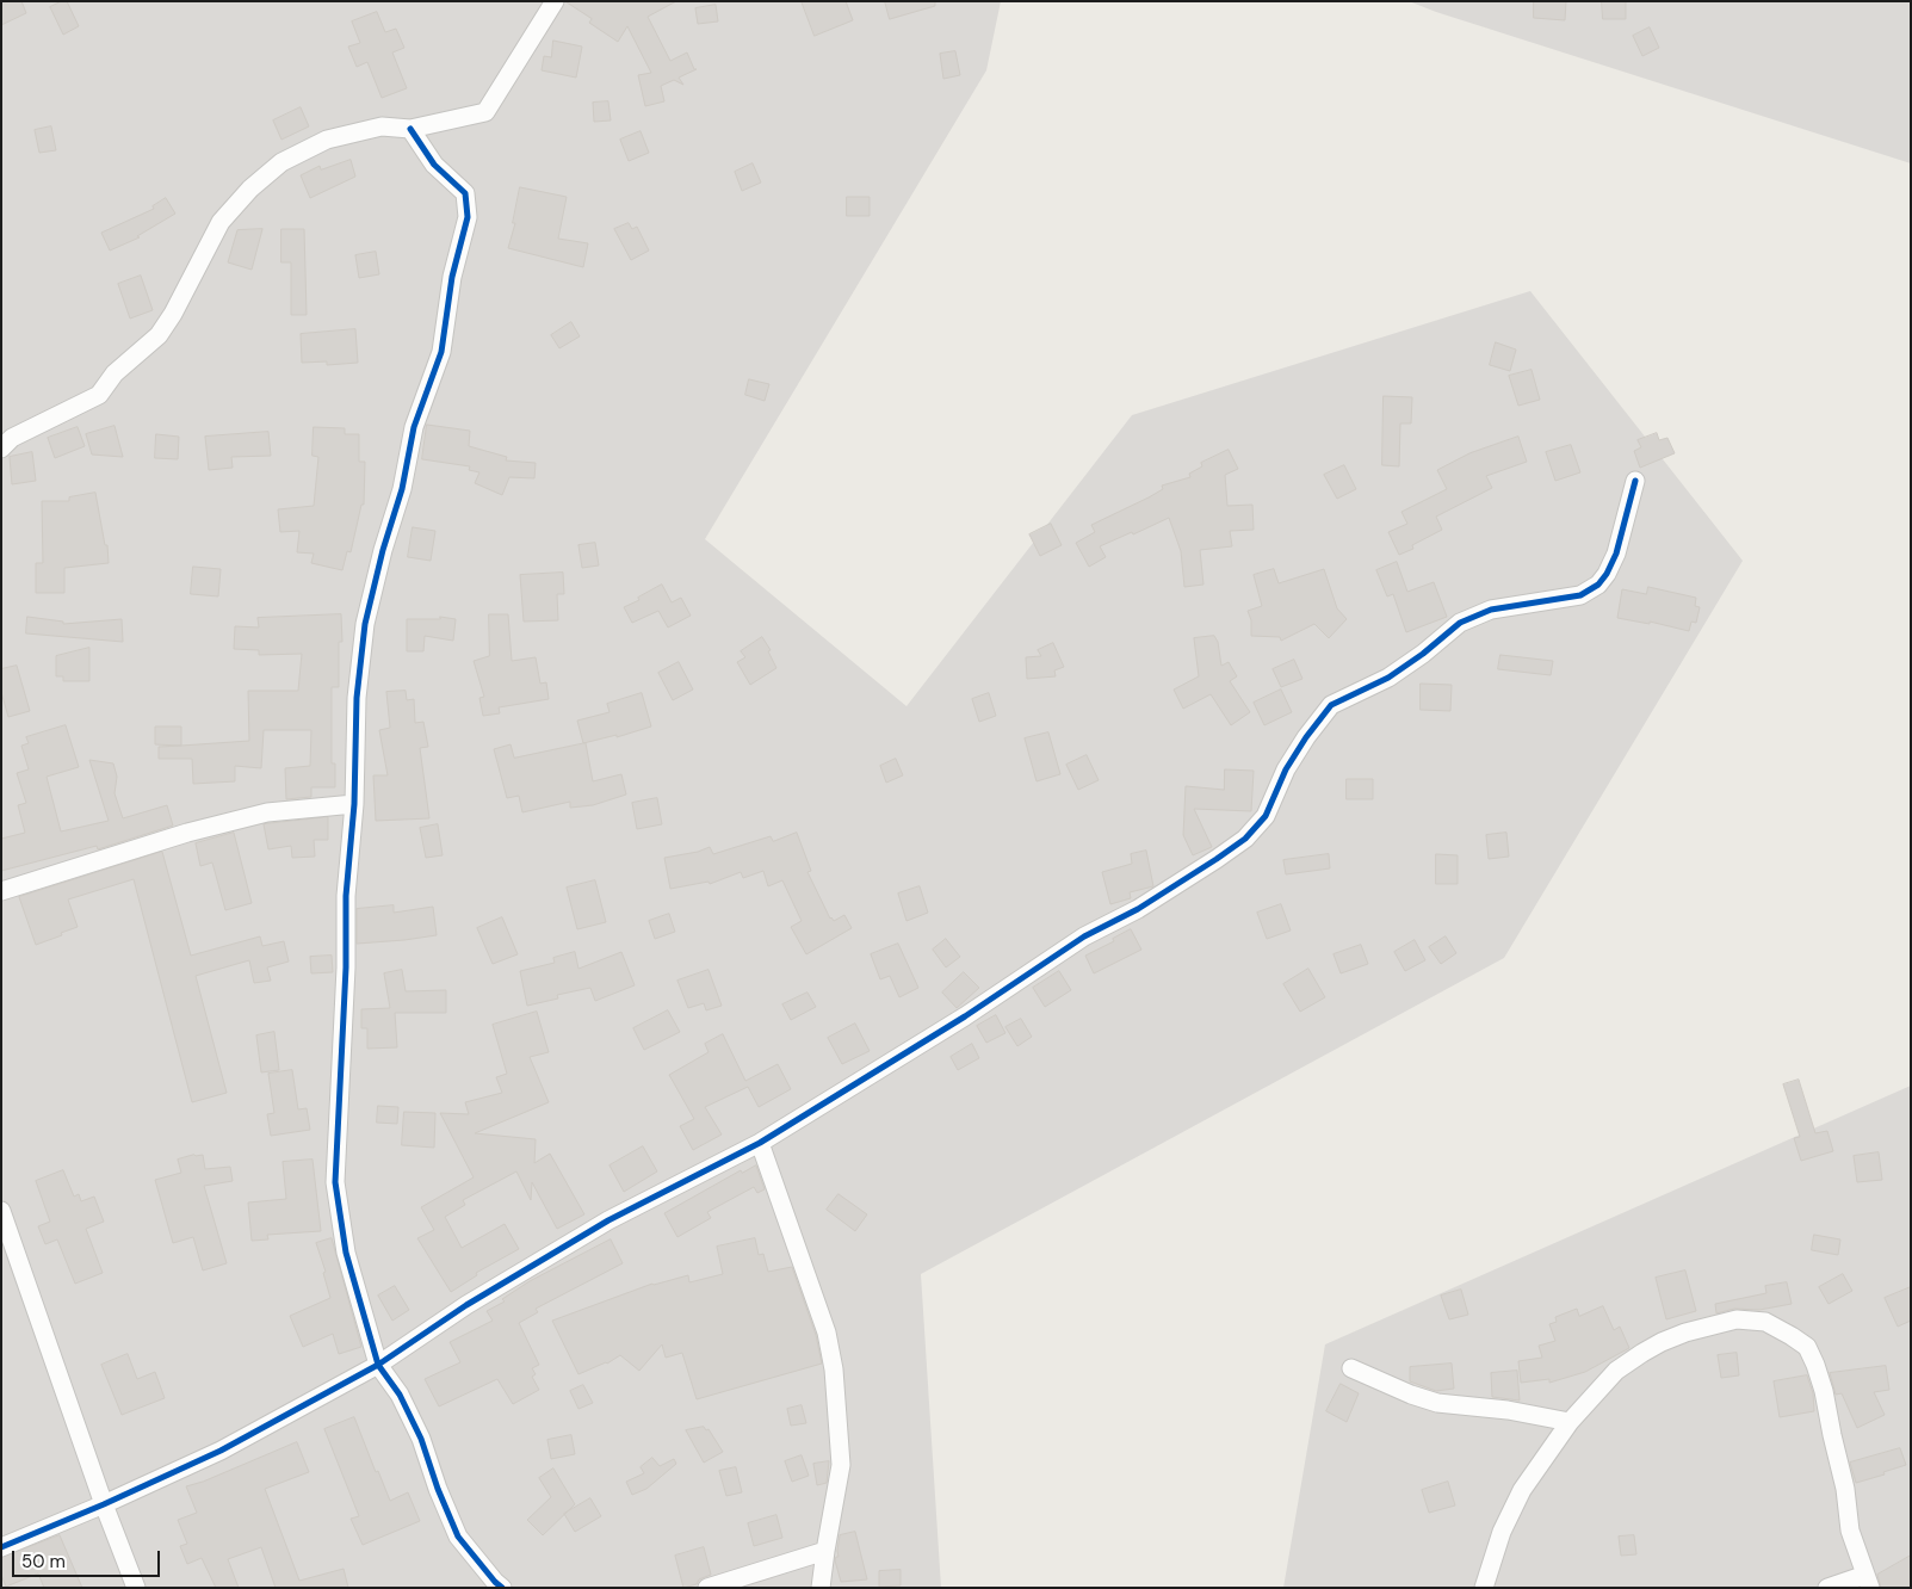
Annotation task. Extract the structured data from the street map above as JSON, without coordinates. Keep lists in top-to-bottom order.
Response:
{
  "scale_bar": "50 m"
}
